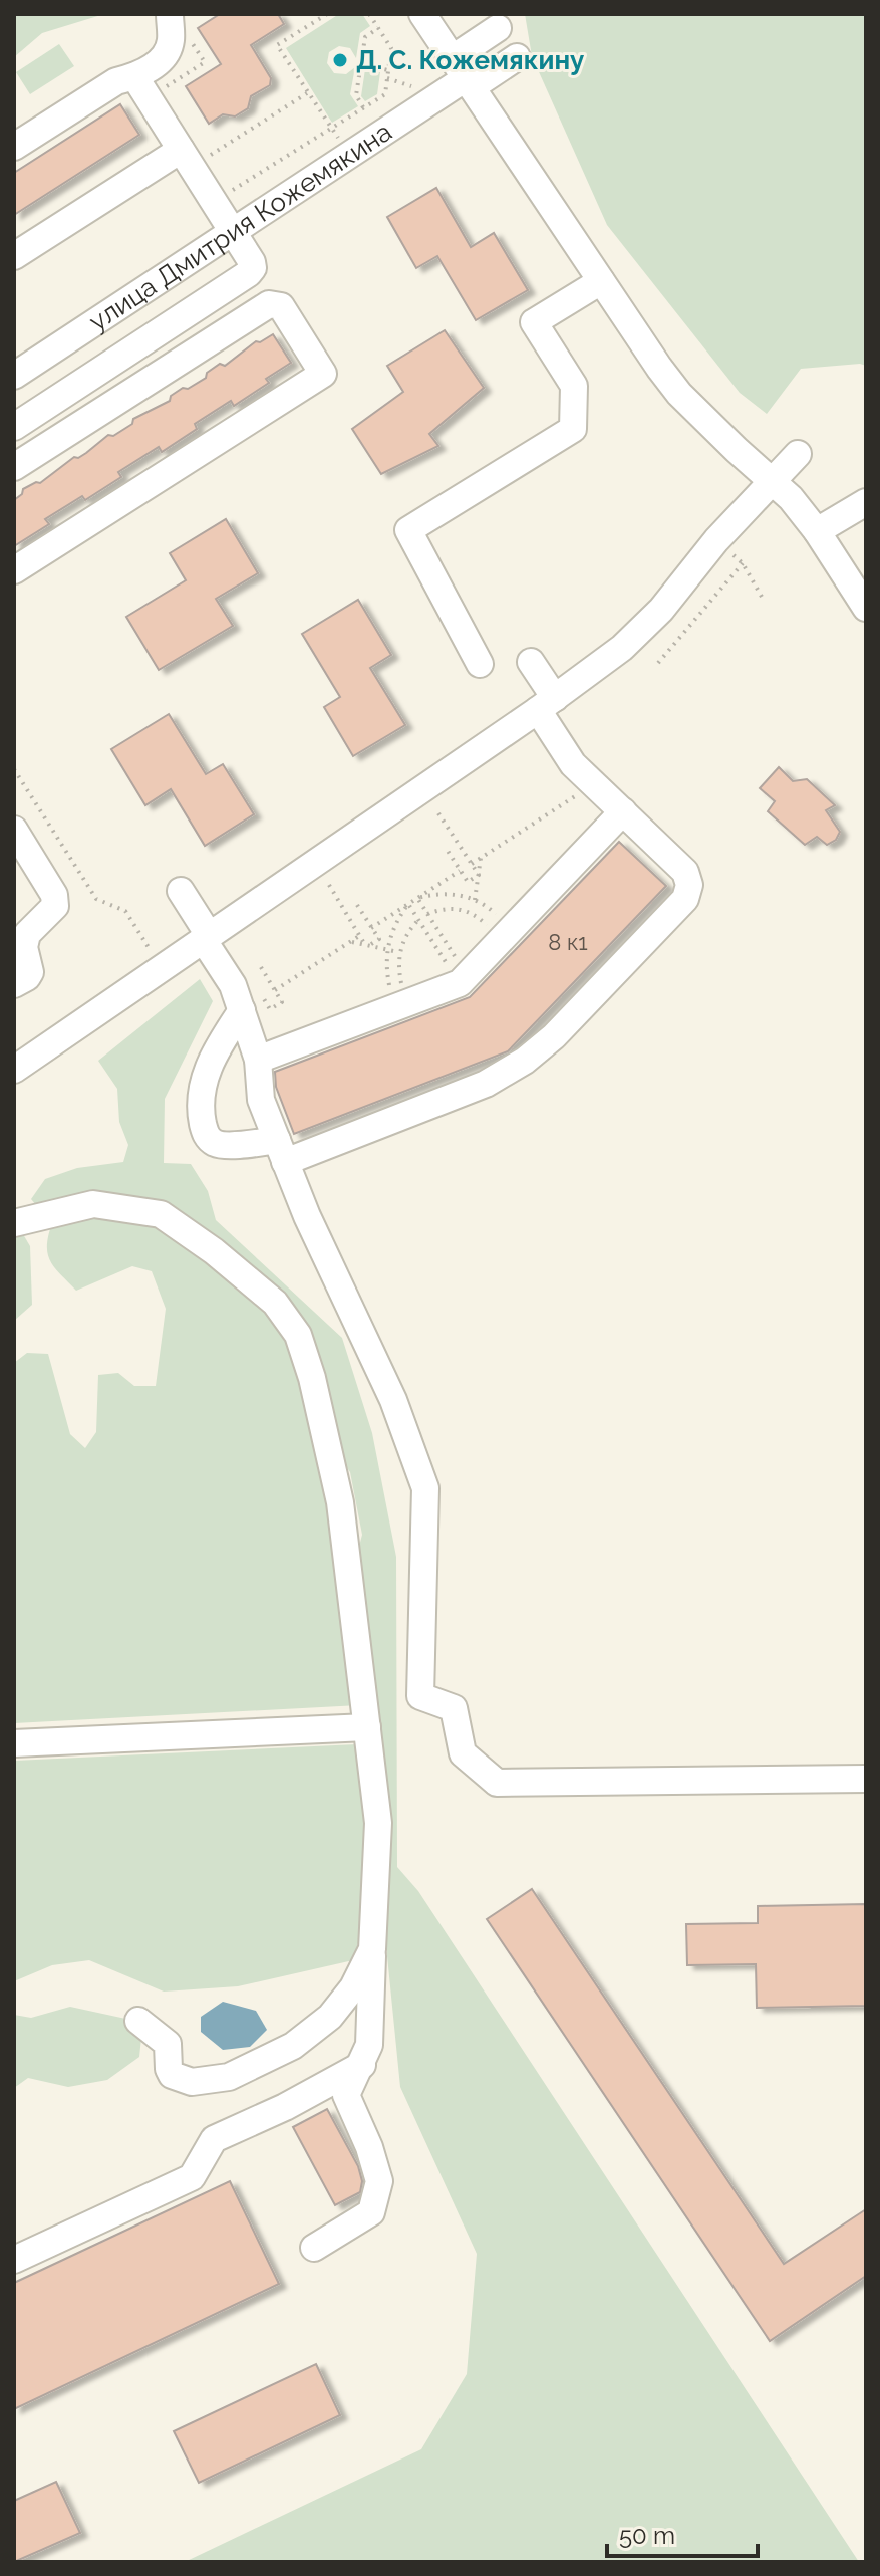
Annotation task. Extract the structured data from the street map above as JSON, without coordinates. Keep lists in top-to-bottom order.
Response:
{
  "streets": {
    "street": ["улица Дмитрия Кожемякина"]
  },
  "places": ["Д. С. Кожемякину"],
  "house_numbers": ["8 к1"],
  "scale_bar": "50 m"
}
